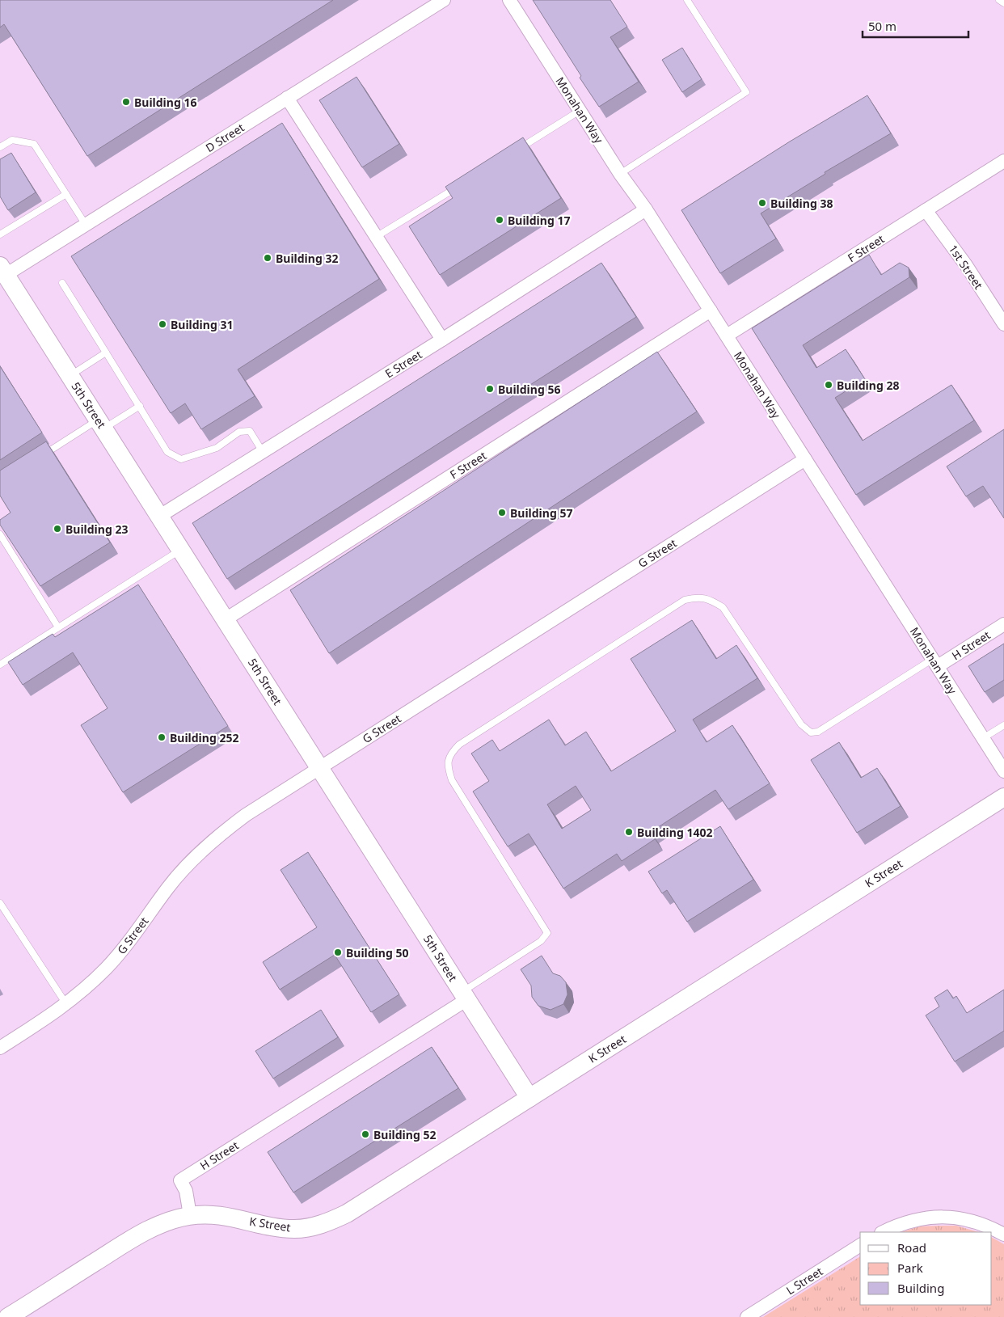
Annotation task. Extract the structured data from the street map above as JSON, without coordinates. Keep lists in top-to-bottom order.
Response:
{
  "streets": {
    "street": [
      "Monahan Way",
      "D Street",
      "F Street",
      "1st Street",
      "E Street",
      "5th Street",
      "G Street",
      "H Street",
      "K Street",
      "L Street"
    ]
  },
  "crossings": [
    ["Monahan Way", "F Street"],
    ["Monahan Way", "E Street"],
    ["Monahan Way", "G Street"],
    ["Monahan Way", "H Street"],
    ["D Street", "5th Street"],
    ["F Street", "1st Street"],
    ["F Street", "5th Street"],
    ["E Street", "5th Street"],
    ["5th Street", "G Street"],
    ["5th Street", "H Street"],
    ["5th Street", "K Street"],
    ["H Street", "K Street"]
  ],
  "places": [
    "Building 16",
    "Building 38",
    "Building 17",
    "Building 32",
    "Building 31",
    "Building 28",
    "Building 56",
    "Building 57",
    "Building 23",
    "Building 252",
    "Building 1402",
    "Building 50",
    "Building 52"
  ],
  "legend": ["Road", "Park", "Building"],
  "scale_bar": "50 m"
}
